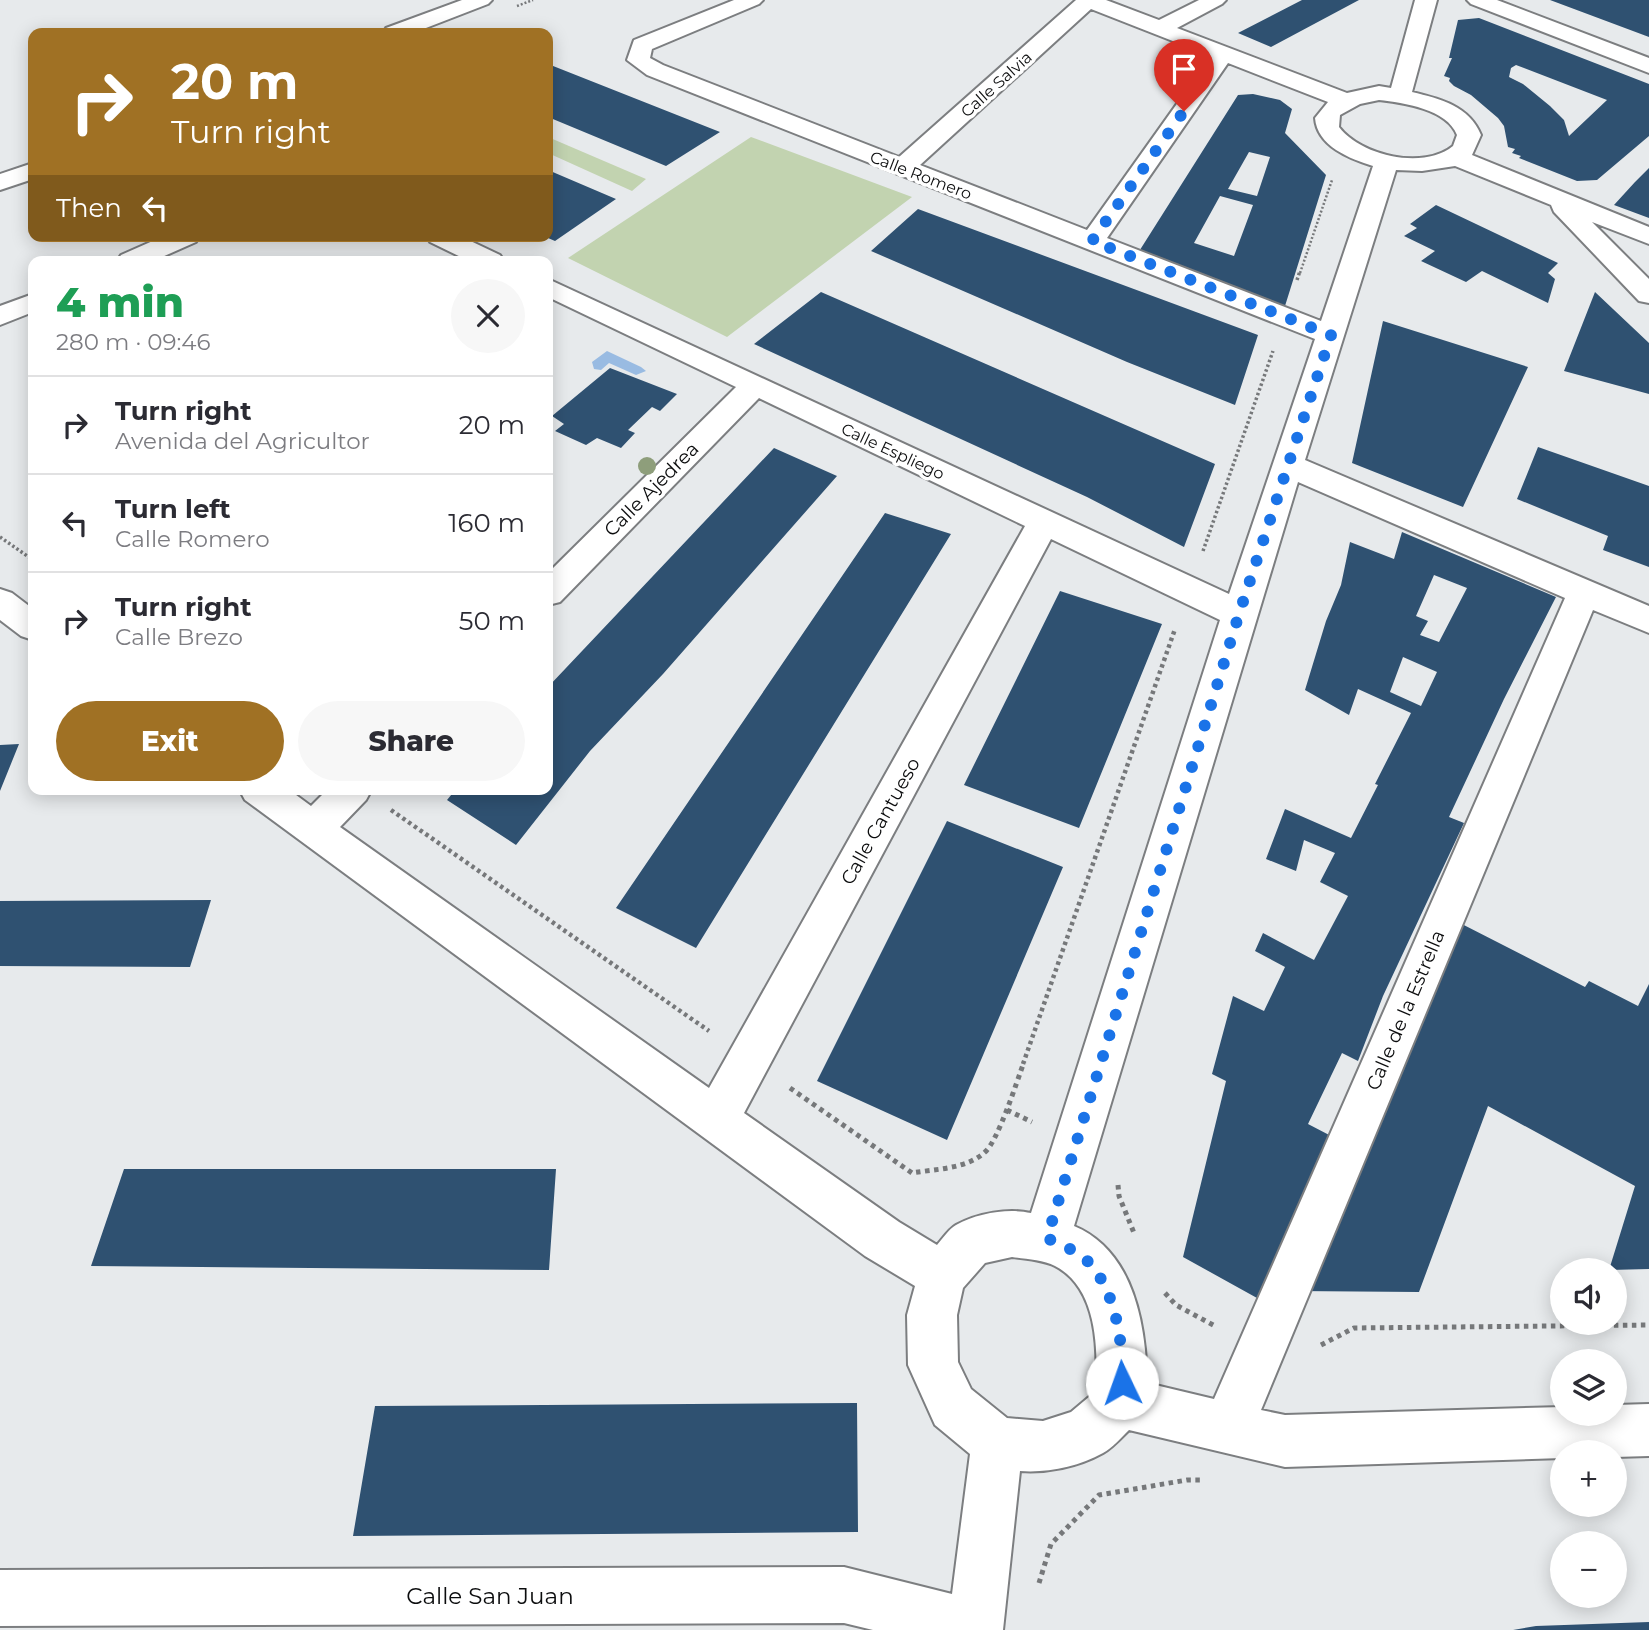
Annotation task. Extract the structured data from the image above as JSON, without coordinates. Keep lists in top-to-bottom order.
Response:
{
  "streets": {
    "street": [
      "Calle Salvia",
      "Calle Romero",
      "Calle Espliego",
      "Calle Ajedrea",
      "Calle Cantueso",
      "Calle de la Estrella",
      "Calle San Juan"
    ]
  },
  "crossings": [
    ["Calle Salvia", "Calle Romero"],
    ["Calle Espliego", "Calle Ajedrea"],
    ["Calle Espliego", "Calle Cantueso"]
  ],
  "page": {
    "turn": ["20 m", "Turn right"],
    "then": "Then",
    "heading": ["4 min", "280 m · 09:46"],
    "list": [
      {
        "name": "Turn right",
        "note": "Avenida del Agricultor",
        "value": "20 m"
      },
      {
        "name": "Turn left",
        "note": "Calle Romero",
        "value": "160 m"
      },
      {
        "name": "Turn right",
        "note": "Calle Brezo",
        "value": "50 m"
      }
    ],
    "buttons": ["Exit", "Share"],
    "map_buttons": ["+", "−"]
  }
}
